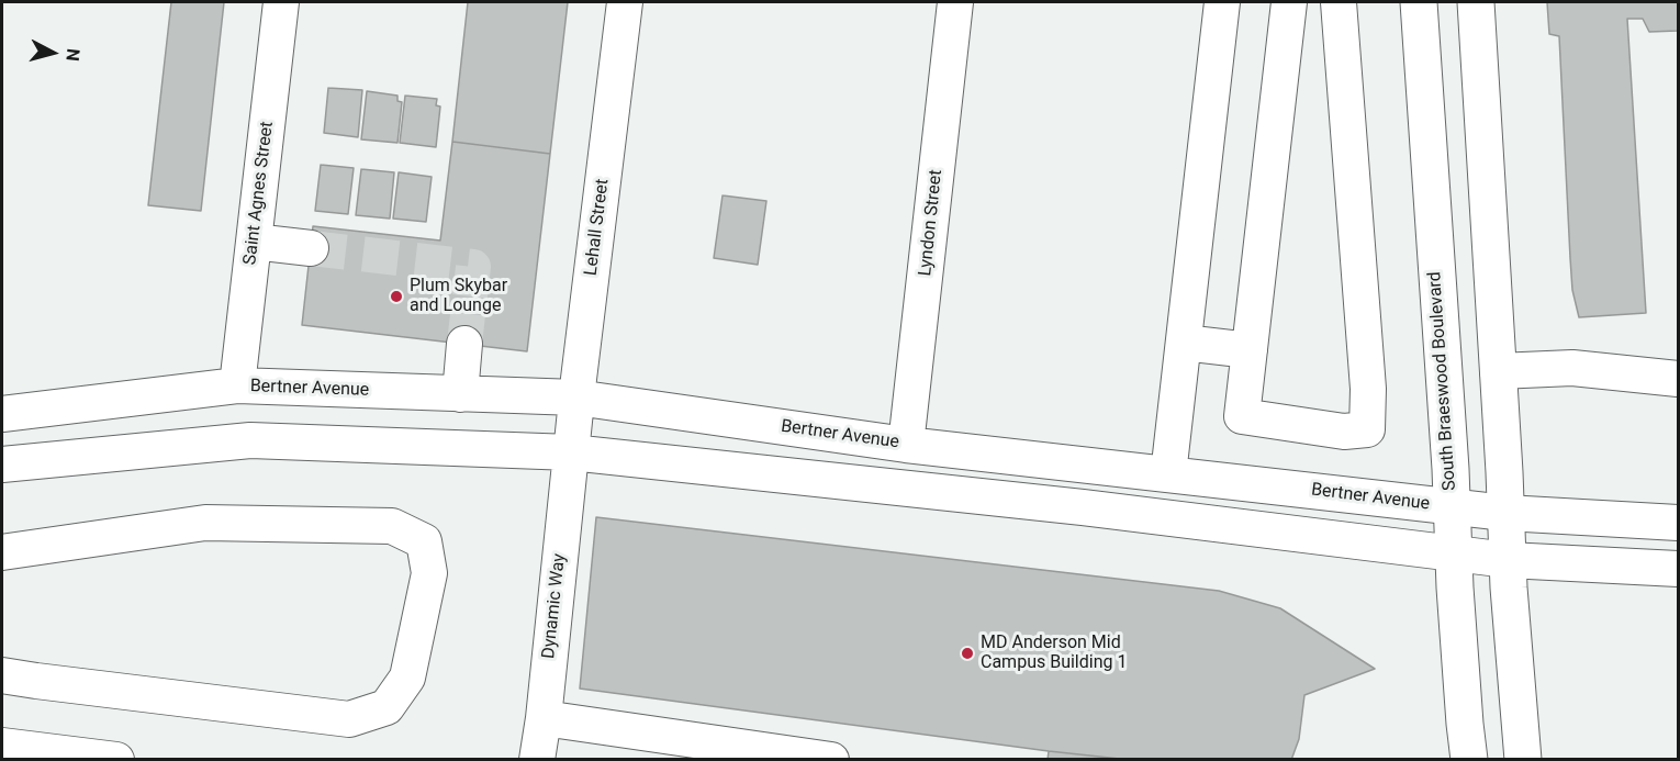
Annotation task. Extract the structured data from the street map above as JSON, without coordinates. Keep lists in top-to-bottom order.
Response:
{
  "streets": {
    "main road": ["South Braeswood Boulevard"],
    "street": [
      "Saint Agnes Street",
      "Lyndon Street",
      "Lehall Street",
      "Bertner Avenue",
      "Dynamic Way"
    ]
  },
  "crossings": [
    ["Saint Agnes Street", "Bertner Avenue"],
    ["Lyndon Street", "Bertner Avenue"],
    ["Lehall Street", "Bertner Avenue"],
    ["Lehall Street", "Dynamic Way"],
    ["South Braeswood Boulevard", "Bertner Avenue"]
  ],
  "places": ["Plum Skybar and Lounge", "MD Anderson Mid Campus Building 1"],
  "north": "right"
}
